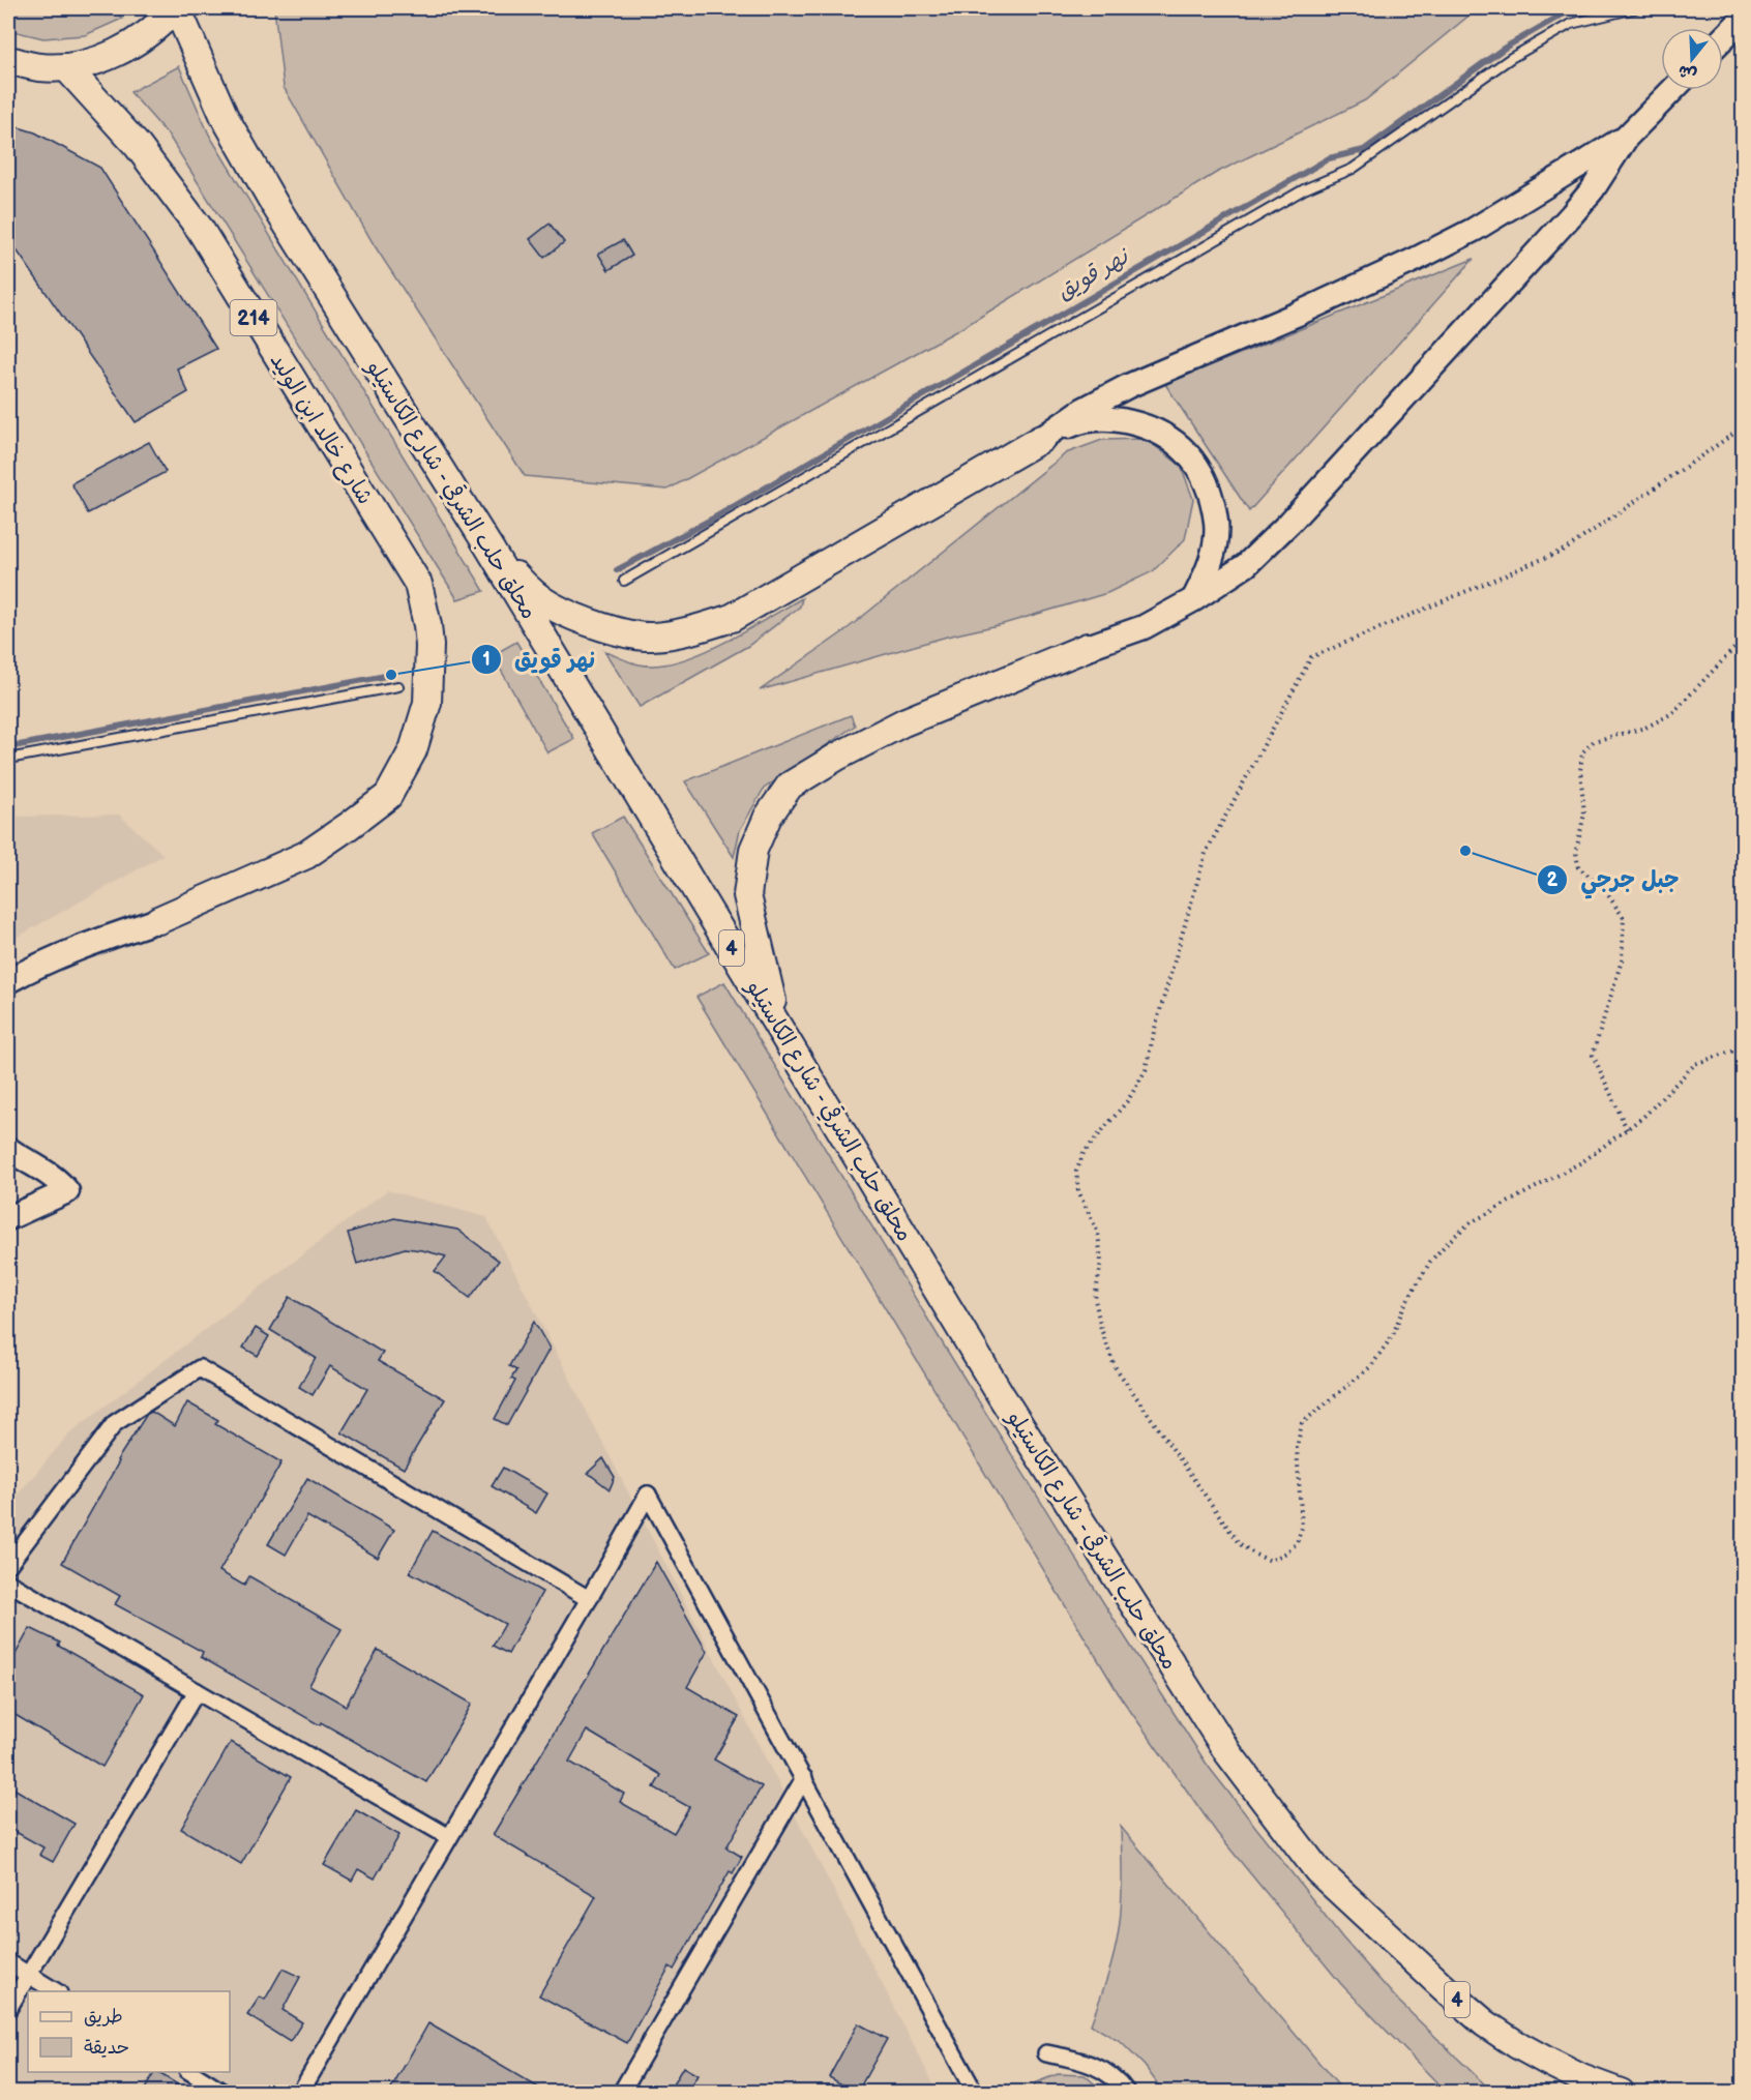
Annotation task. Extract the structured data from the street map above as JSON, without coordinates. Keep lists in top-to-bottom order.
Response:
{
  "streets": {
    "highway": [
      "214",
      "شارع خالد ابن الوليد",
      "محلق حلب الشرقي - شارع الكاستيلو",
      "4"
    ]
  },
  "water": ["نهر قويق"],
  "places": ["نهر قويق", "جبل جرجي"],
  "legend": ["طريق", "حديقة"],
  "north": "bottom"
}
